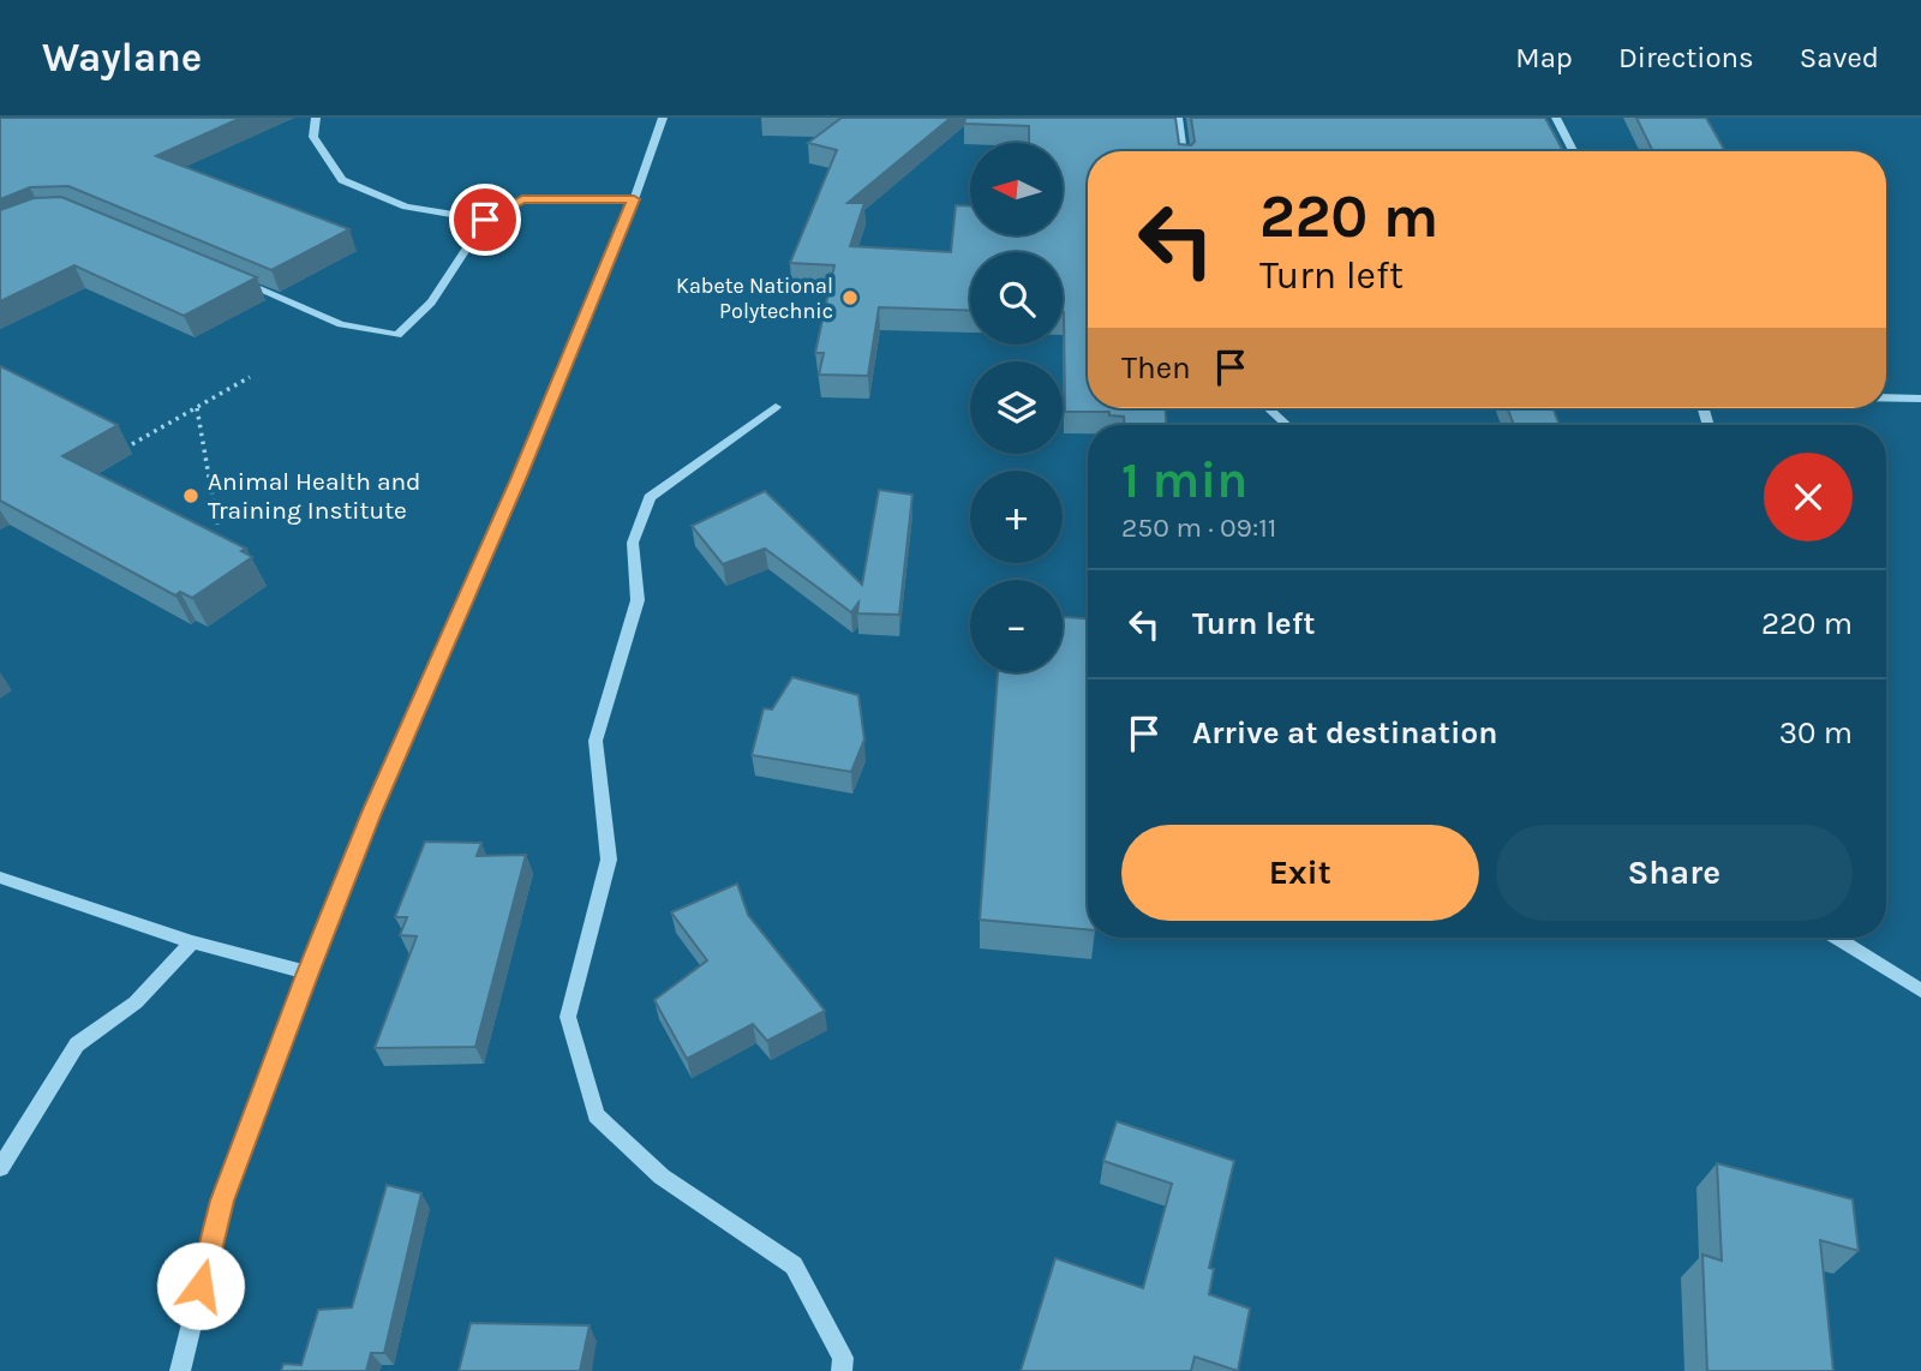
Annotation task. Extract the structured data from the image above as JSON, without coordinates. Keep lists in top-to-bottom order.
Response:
{
  "places": ["Kabete National Polytechnic", "Animal Health and Training Institute"],
  "north": "left",
  "page": {
    "header": "Waylane",
    "nav": ["Map", "Directions", "Saved"],
    "map_buttons": ["+", "−"],
    "turn": ["220 m", "Turn left"],
    "then": "Then",
    "heading": ["1 min", "250 m · 09:11"],
    "list": [
      {
        "name": "Turn left",
        "value": "220 m"
      },
      {
        "name": "Arrive at destination",
        "value": "30 m"
      }
    ],
    "buttons": ["Exit", "Share"]
  }
}
